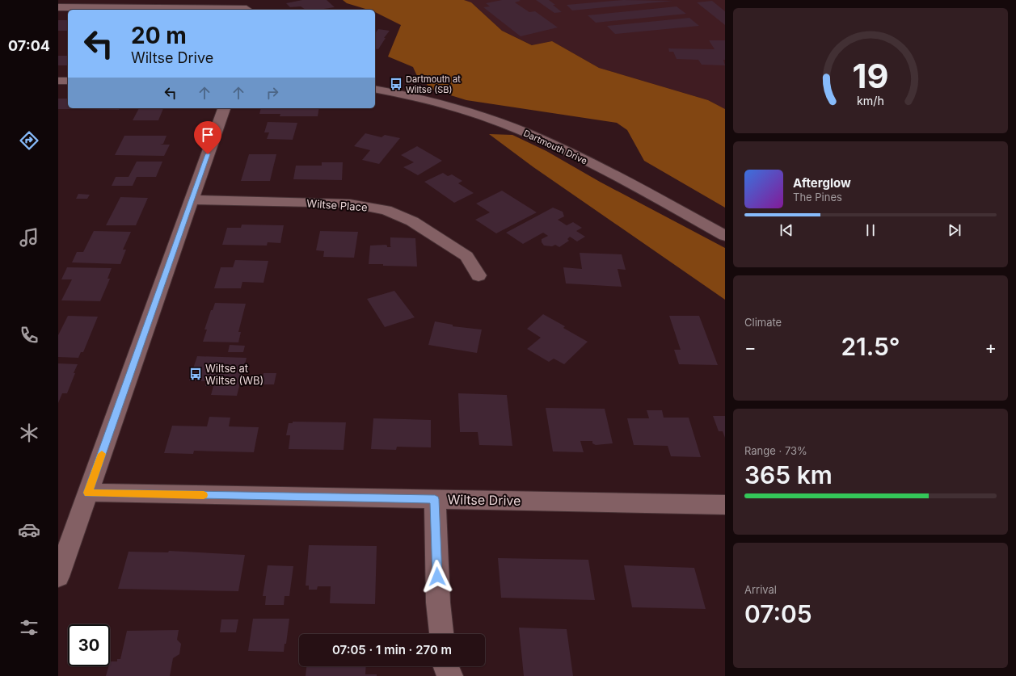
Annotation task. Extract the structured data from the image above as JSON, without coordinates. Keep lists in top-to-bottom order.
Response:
{
  "streets": {
    "street": ["Dartmouth Drive", "Wiltse Place", "Wiltse Drive"]
  },
  "places": {
    "bus stop": ["Dartmouth at Wiltse (SB)", "Wiltse at Wiltse (WB)"]
  },
  "page": {
    "tabs": "07:04",
    "turn": ["20 m", "Wiltse Drive"],
    "song": ["Afterglow", "The Pines"],
    "tile": [
      "Climate",
      ["Range · 73%", "365 km"],
      ["Arrival", "07:05"]
    ],
    "heat": ["−", "21.5°", "+"],
    "limit": "30",
    "trip": "07:05 · 1 min · 270 m",
    "gauge": ["19", "km/h"]
  }
}
